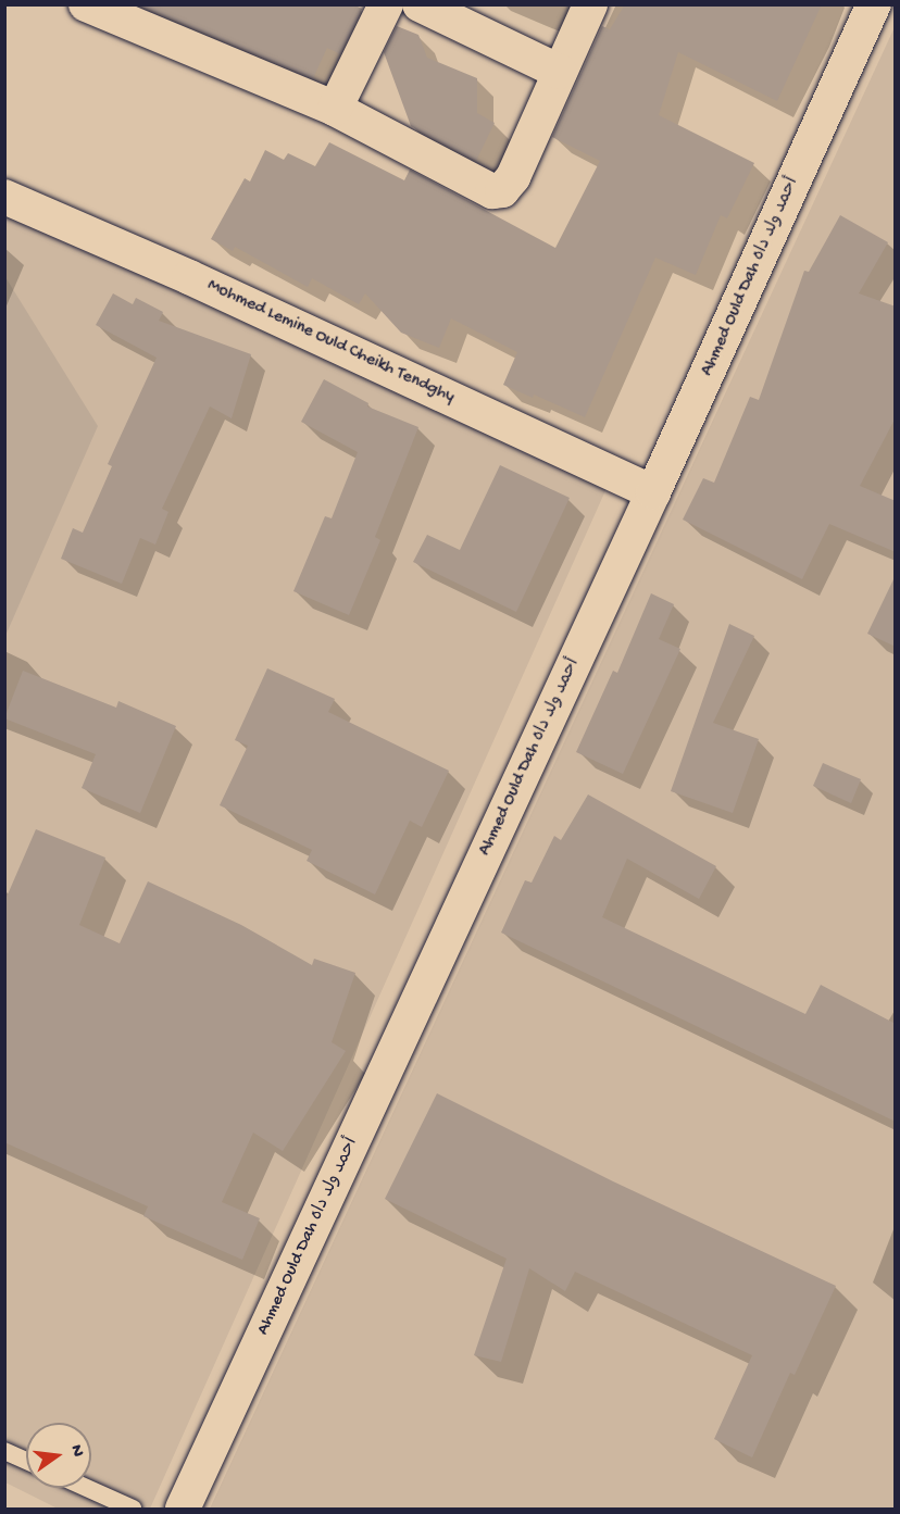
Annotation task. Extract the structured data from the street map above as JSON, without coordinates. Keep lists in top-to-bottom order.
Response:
{
  "streets": {
    "street": ["Ahmed Ould Dah أحمد ولد داه", "Mohmed Lemine Ould Cheikh Tendghy"]
  },
  "crossings": [
    ["Ahmed Ould Dah أحمد ولد داه", "Mohmed Lemine Ould Cheikh Tendghy"]
  ],
  "north": "right"
}
